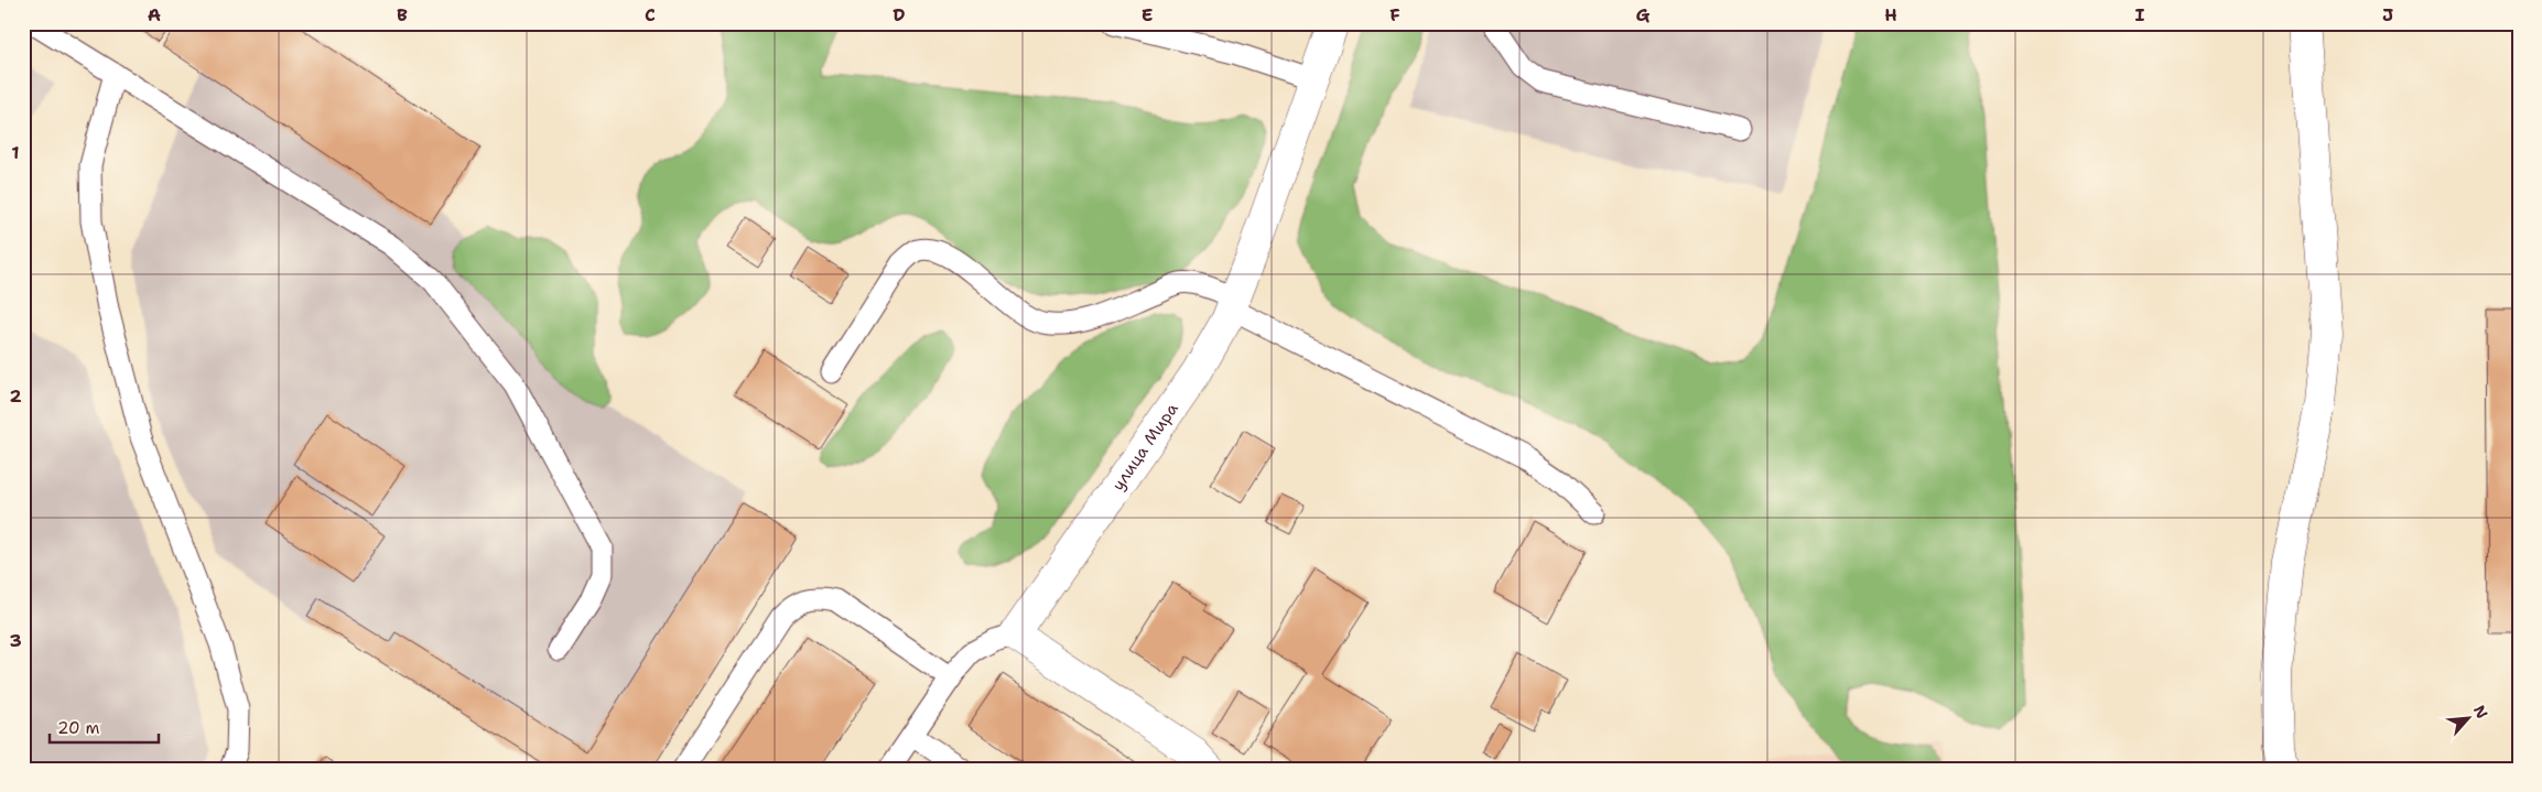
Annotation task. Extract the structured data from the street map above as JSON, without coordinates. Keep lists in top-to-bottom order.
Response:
{
  "streets": {
    "street": ["улица Мира"]
  },
  "scale_bar": "20 m",
  "north": "top right",
  "grid": {
    "columns": [
      "A",
      "B",
      "C",
      "D",
      "E",
      "F",
      "G",
      "H",
      "I",
      "J"
    ],
    "rows": ["1", "2", "3"]
  }
}
